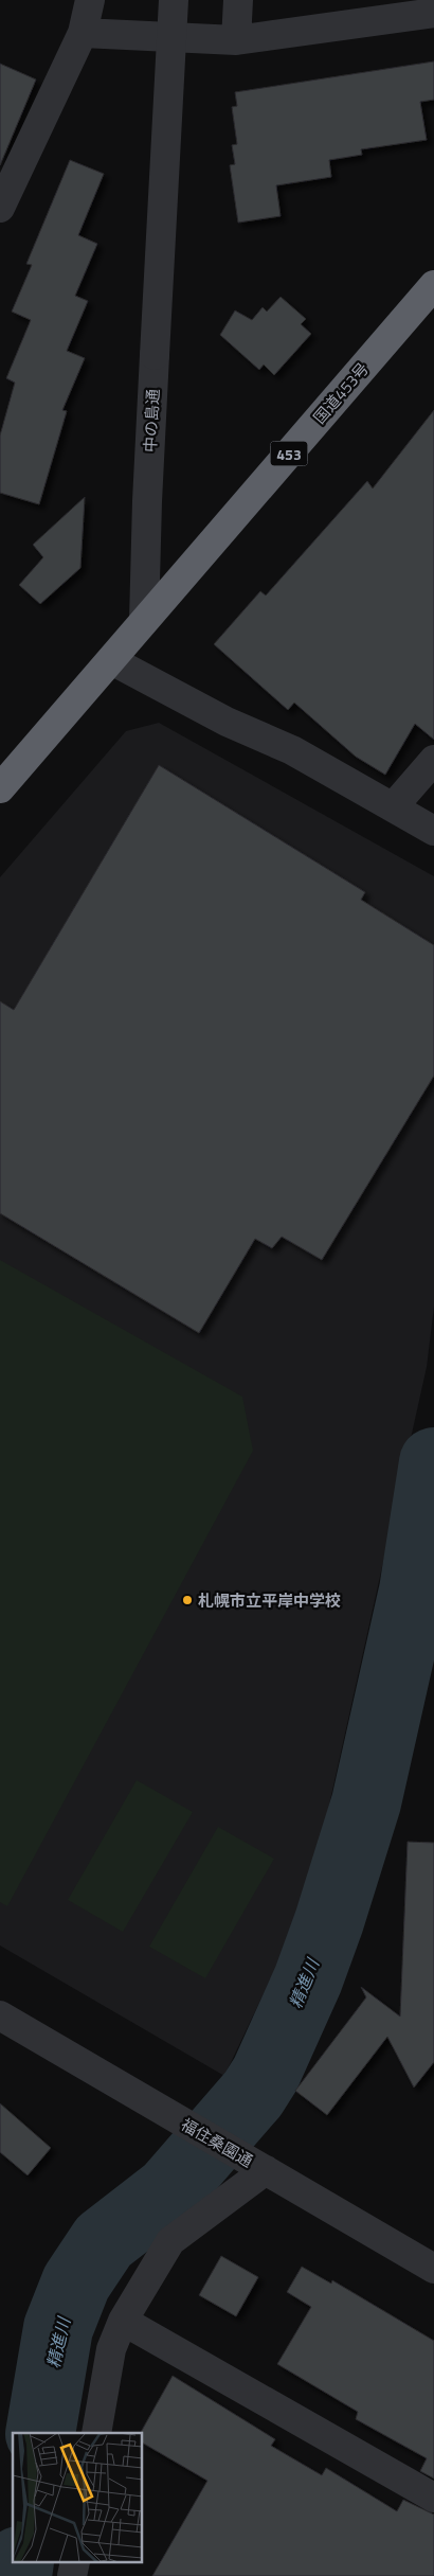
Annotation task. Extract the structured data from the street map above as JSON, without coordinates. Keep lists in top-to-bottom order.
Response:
{
  "streets": {
    "highway": ["国道453号", "453"],
    "street": ["中の島通", "福住桑園通"]
  },
  "crossings": [
    ["国道453号", "中の島通"],
    ["国道453号", "453"],
    ["中の島通", "453"]
  ],
  "water": ["精進川"],
  "places": ["札幌市立平岸中学校"]
}
